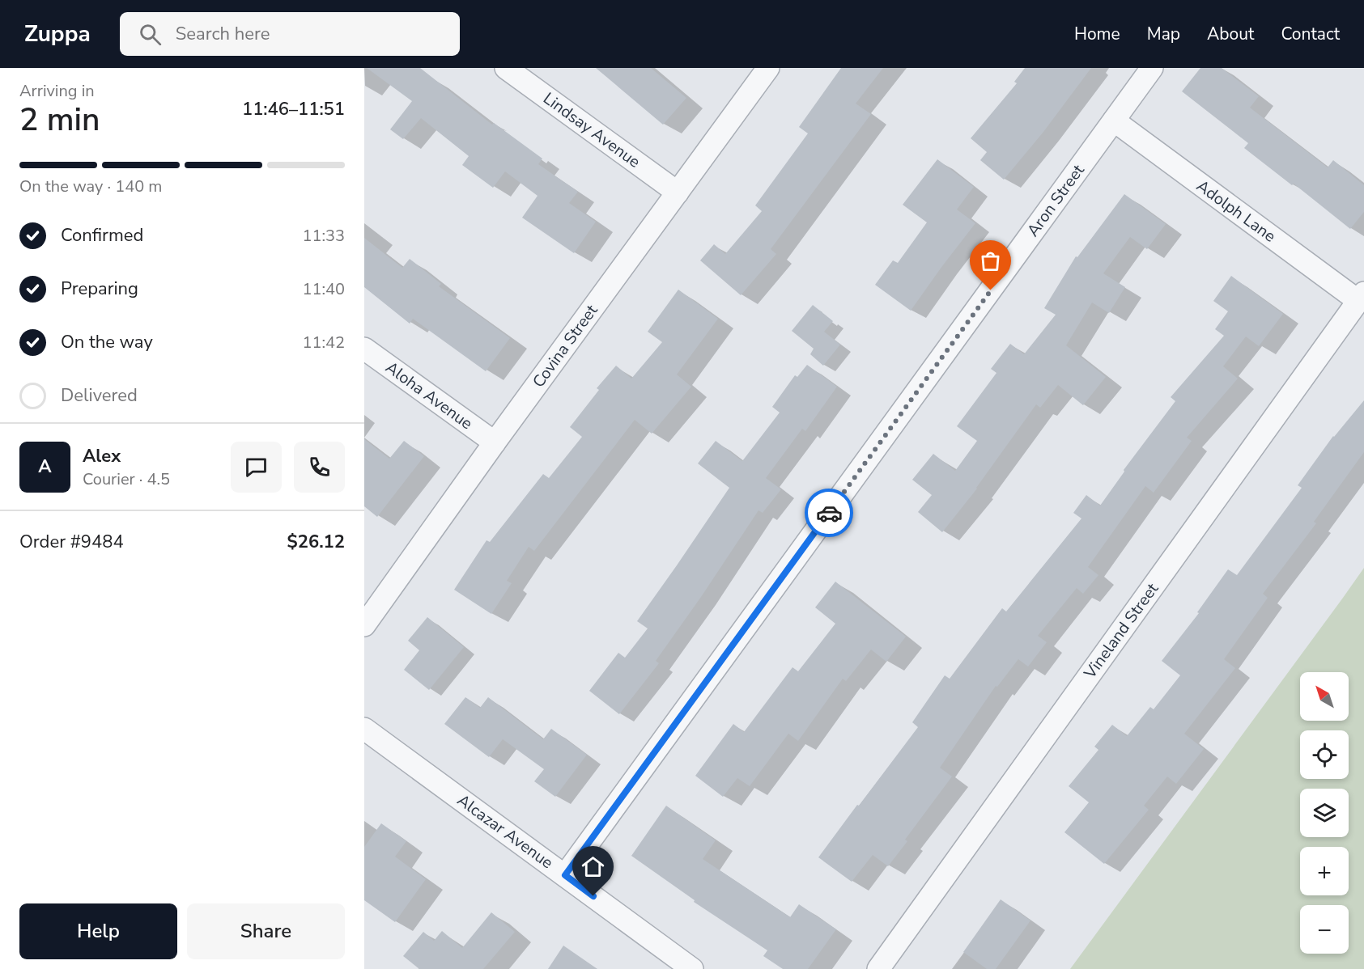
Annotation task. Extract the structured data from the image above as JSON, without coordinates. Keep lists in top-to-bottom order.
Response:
{
  "streets": {
    "street": [
      "Lindsay Avenue",
      "Aron Street",
      "Adolph Lane",
      "Covina Street",
      "Aloha Avenue",
      "Vineland Street",
      "Alcazar Avenue"
    ]
  },
  "crossings": [
    ["Lindsay Avenue", "Covina Street"],
    ["Aron Street", "Adolph Lane"],
    ["Aron Street", "Alcazar Avenue"],
    ["Adolph Lane", "Vineland Street"],
    ["Covina Street", "Aloha Avenue"]
  ],
  "north": "top left",
  "page": {
    "header": "Zuppa",
    "search": "Search here",
    "nav": [
      "Home",
      "Map",
      "About",
      "Contact"
    ],
    "heading": ["2 min", "Arriving in", "11:46–11:51"],
    "panel": [
      "Alex",
      "Courier · 4.5",
      "Order #9484",
      "$26.12"
    ],
    "bar": "On the way · 140 m",
    "list": [
      ["Confirmed", "11:33"],
      ["Preparing", "11:40"],
      ["On the way", "11:42"],
      "Delivered"
    ],
    "round": "A",
    "map_buttons": ["+", "−"],
    "buttons": ["Help", "Share"]
  }
}
